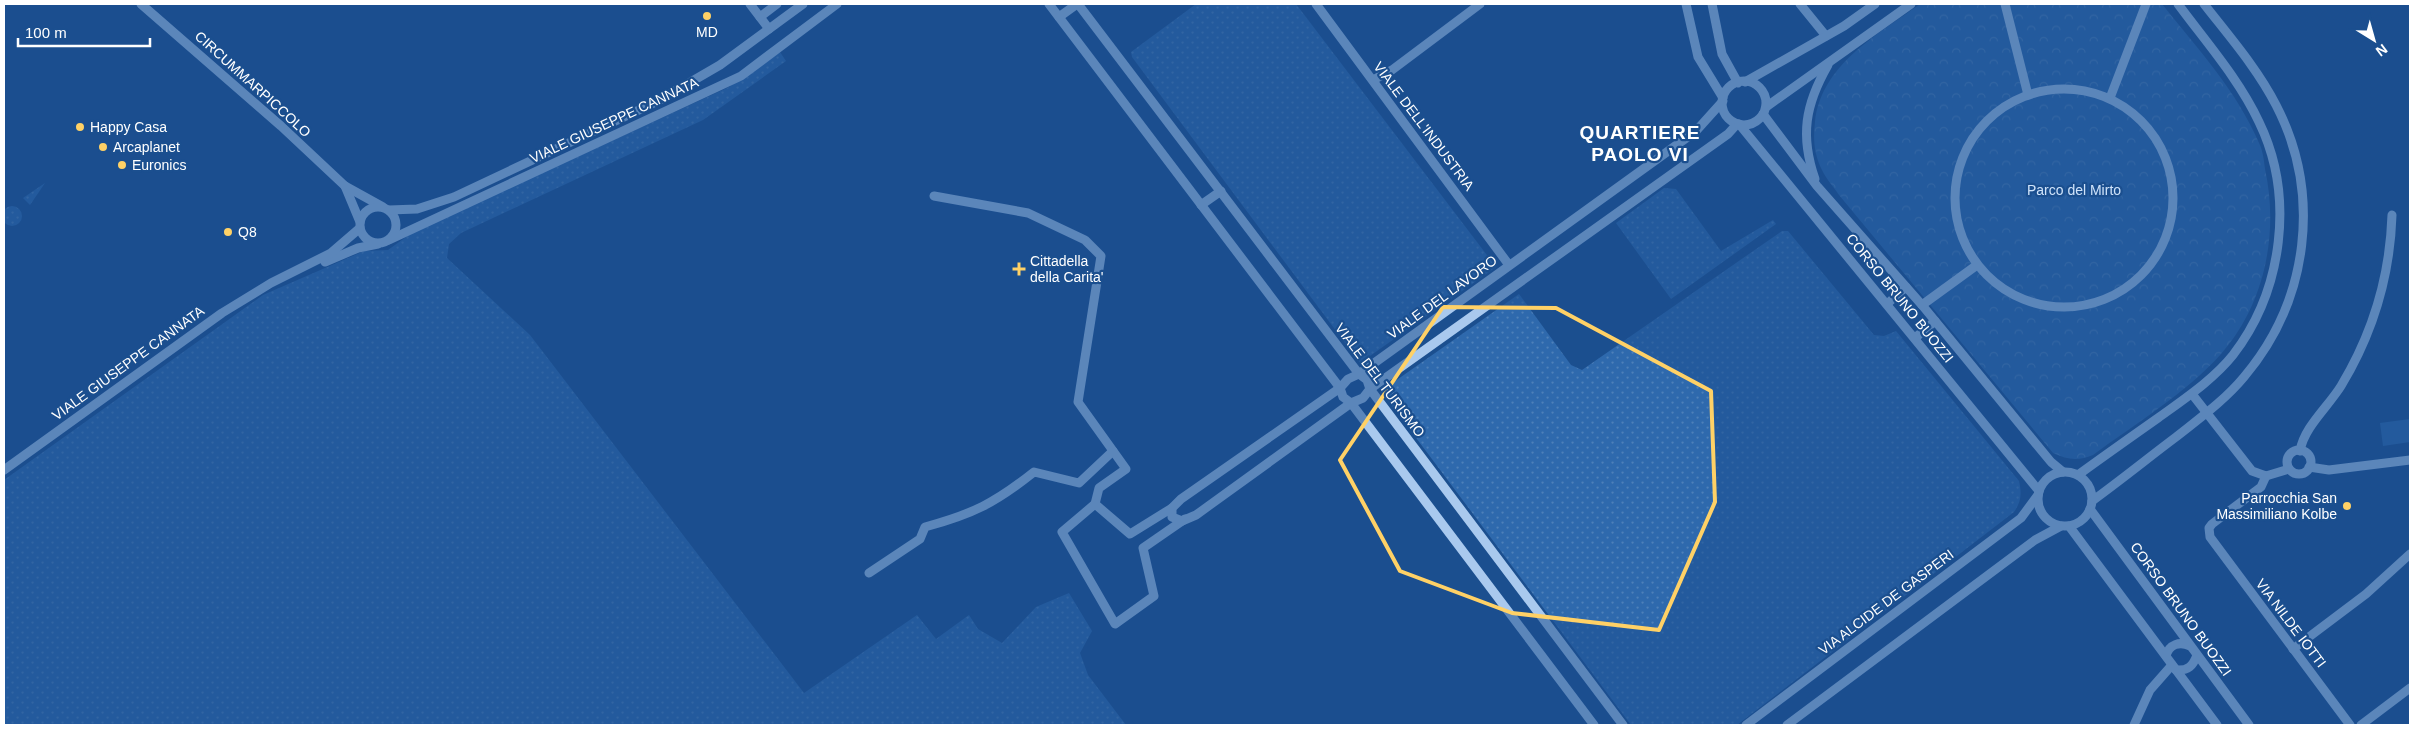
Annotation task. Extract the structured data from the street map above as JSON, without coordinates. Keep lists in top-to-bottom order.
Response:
{
  "streets": {
    "street": [
      "CIRCUMMARPICCOLO",
      "VIALE GIUSEPPE CANNATA",
      "VIALE DELL'INDUSTRIA",
      "VIALE DEL LAVORO",
      "CORSO BRUNO BUOZZI",
      "VIALE DEL TURISMO",
      "VIA ALCIDE DE GASPERI",
      "VIA NILDE IOTTI"
    ]
  },
  "crossings": [
    ["CIRCUMMARPICCOLO", "VIALE GIUSEPPE CANNATA"],
    ["VIALE DELL'INDUSTRIA", "VIALE DEL LAVORO"],
    ["VIALE DEL LAVORO", "CORSO BRUNO BUOZZI"],
    ["VIALE DEL LAVORO", "VIALE DEL TURISMO"],
    ["CORSO BRUNO BUOZZI", "VIA ALCIDE DE GASPERI"]
  ],
  "districts": ["QUARTIERE PAOLO VI"],
  "parks": ["Parco del Mirto"],
  "places": {
    "other": [
      "MD",
      "Happy Casa",
      "Arcaplanet",
      "Euronics",
      "Q8",
      "Parrocchia San Massimiliano Kolbe"
    ],
    "health": ["Cittadella della Carita'"]
  },
  "scale_bar": "100 m",
  "north": "bottom right"
}
